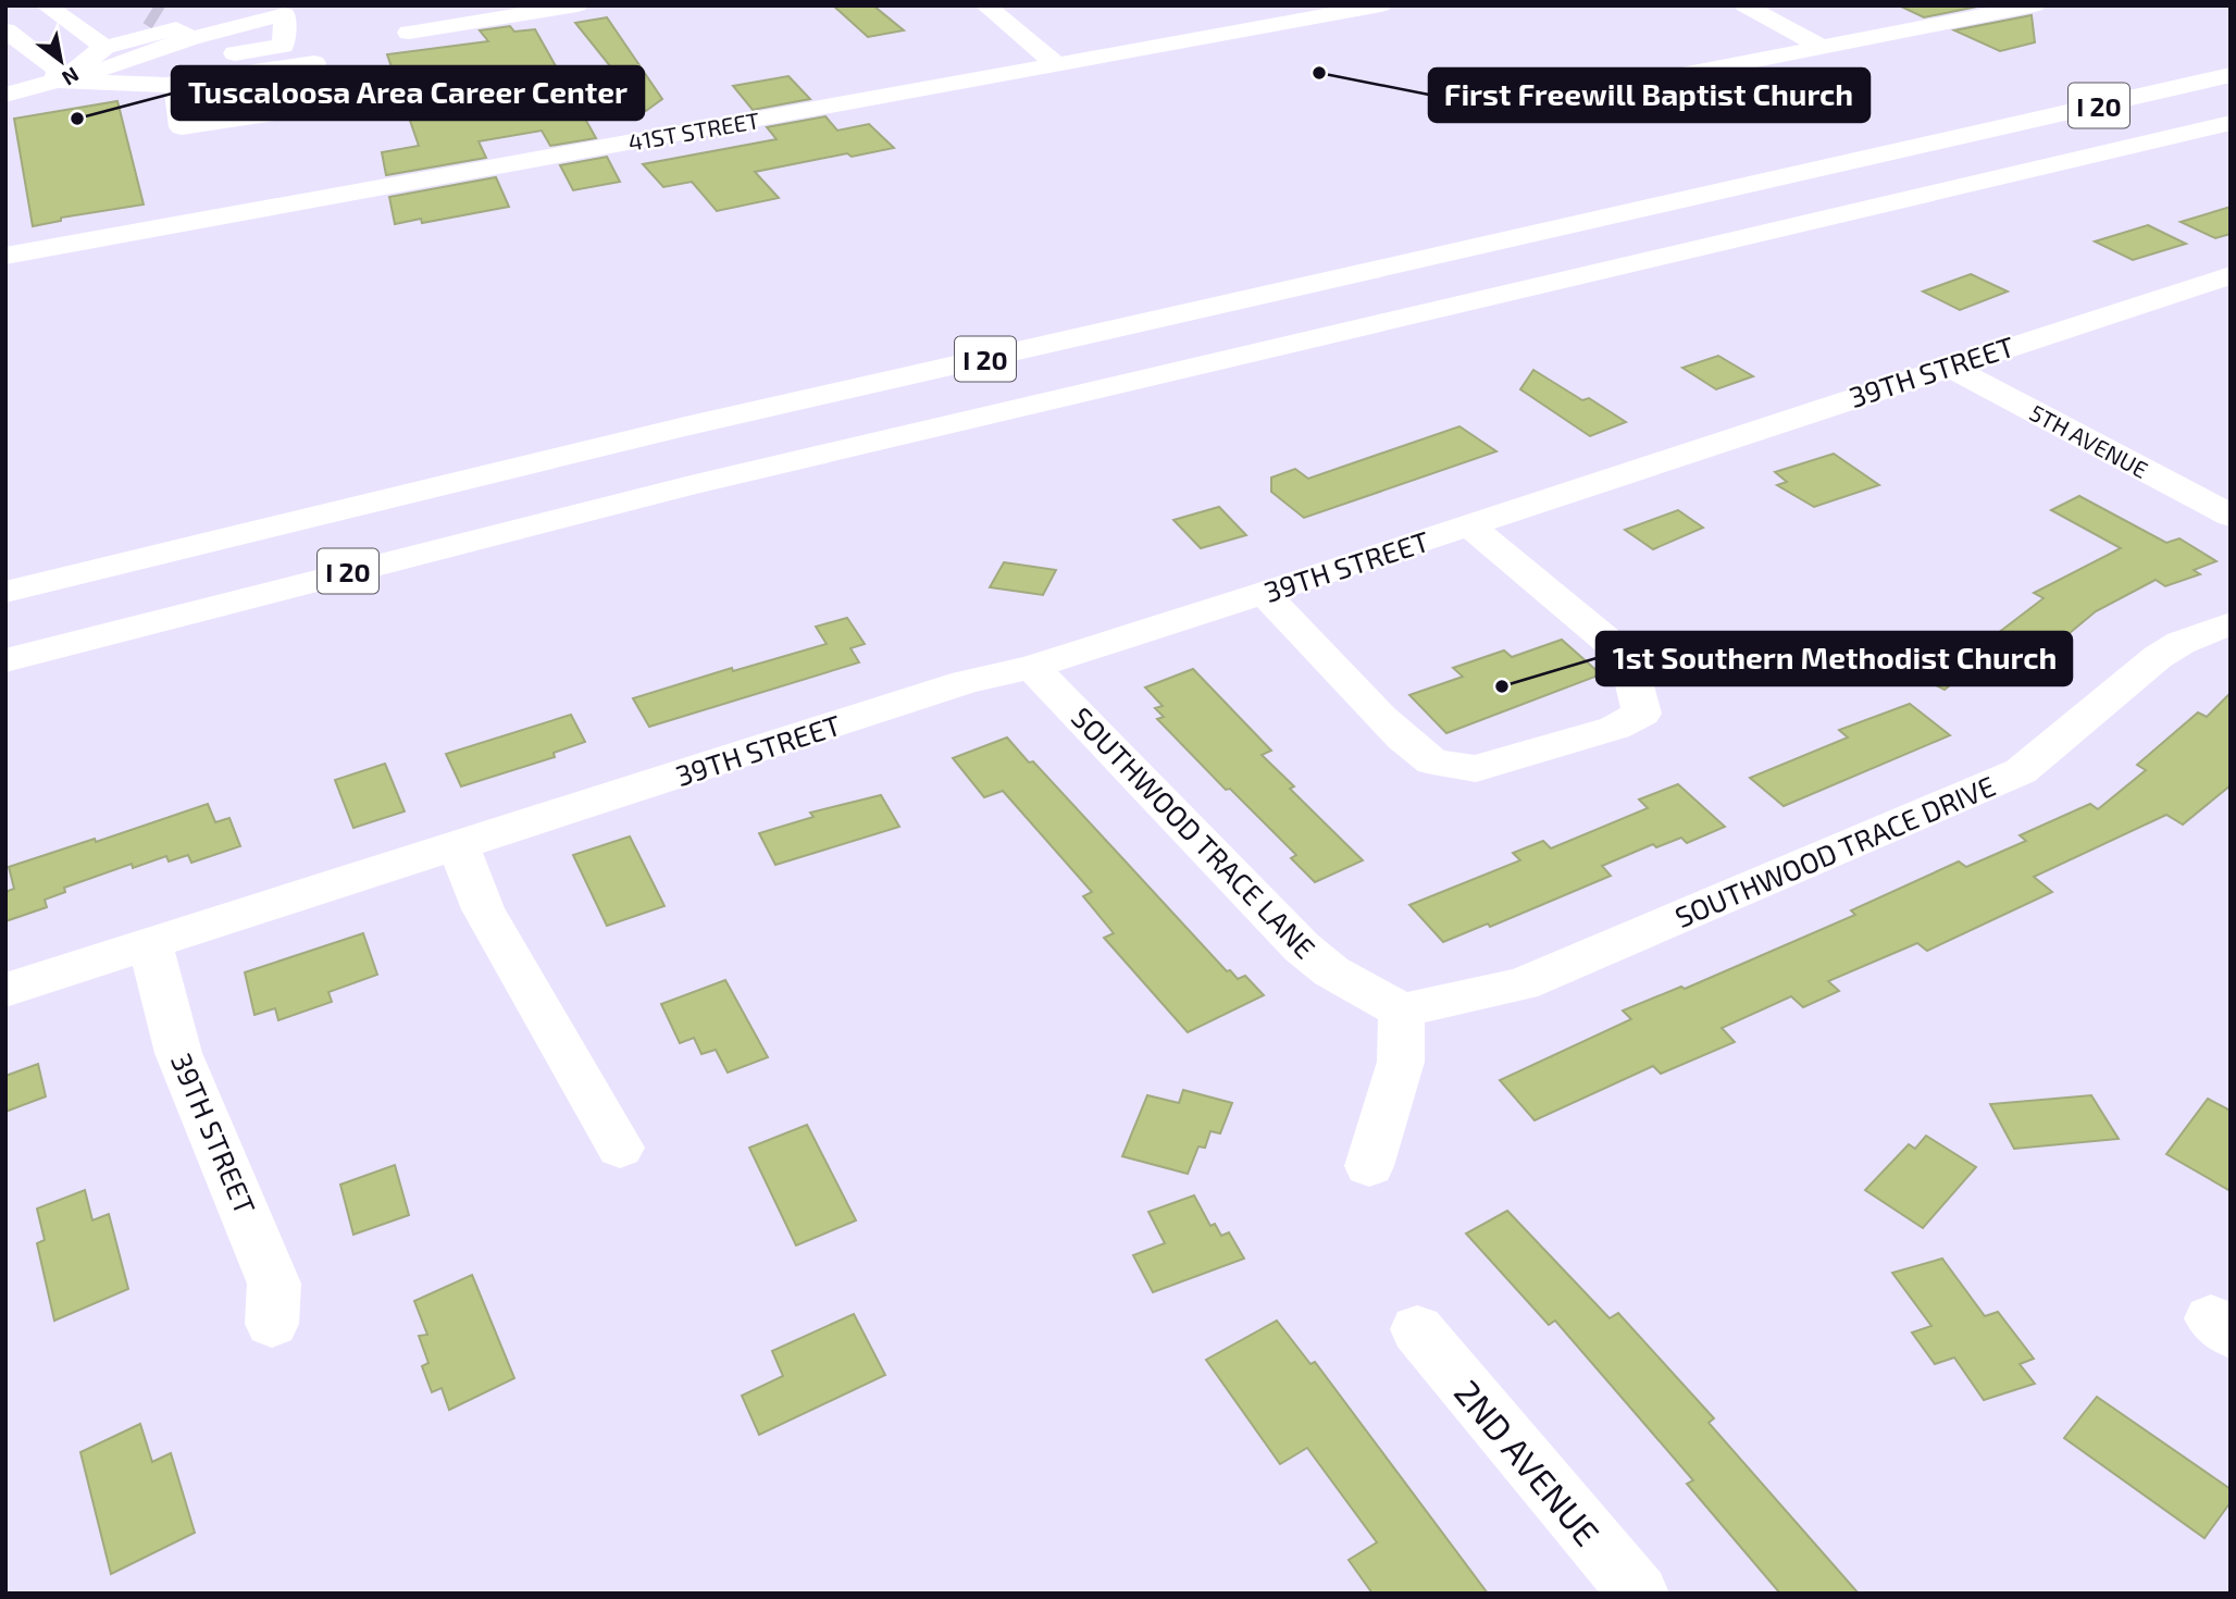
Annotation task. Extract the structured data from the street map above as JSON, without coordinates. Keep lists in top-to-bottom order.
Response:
{
  "streets": {
    "main road": [
      "I 20",
      "41ST STREET",
      "39TH STREET",
      "5TH AVENUE",
      "SOUTHWOOD TRACE LANE",
      "SOUTHWOOD TRACE DRIVE",
      "2ND AVENUE"
    ]
  },
  "crossings": [
    ["39TH STREET", "5TH AVENUE"],
    ["39TH STREET", "SOUTHWOOD TRACE LANE"],
    ["SOUTHWOOD TRACE LANE", "SOUTHWOOD TRACE DRIVE"]
  ],
  "places": ["First Freewill Baptist Church", "Tuscaloosa Area Career Center", "1st Southern Methodist Church"],
  "north": "bottom right"
}
